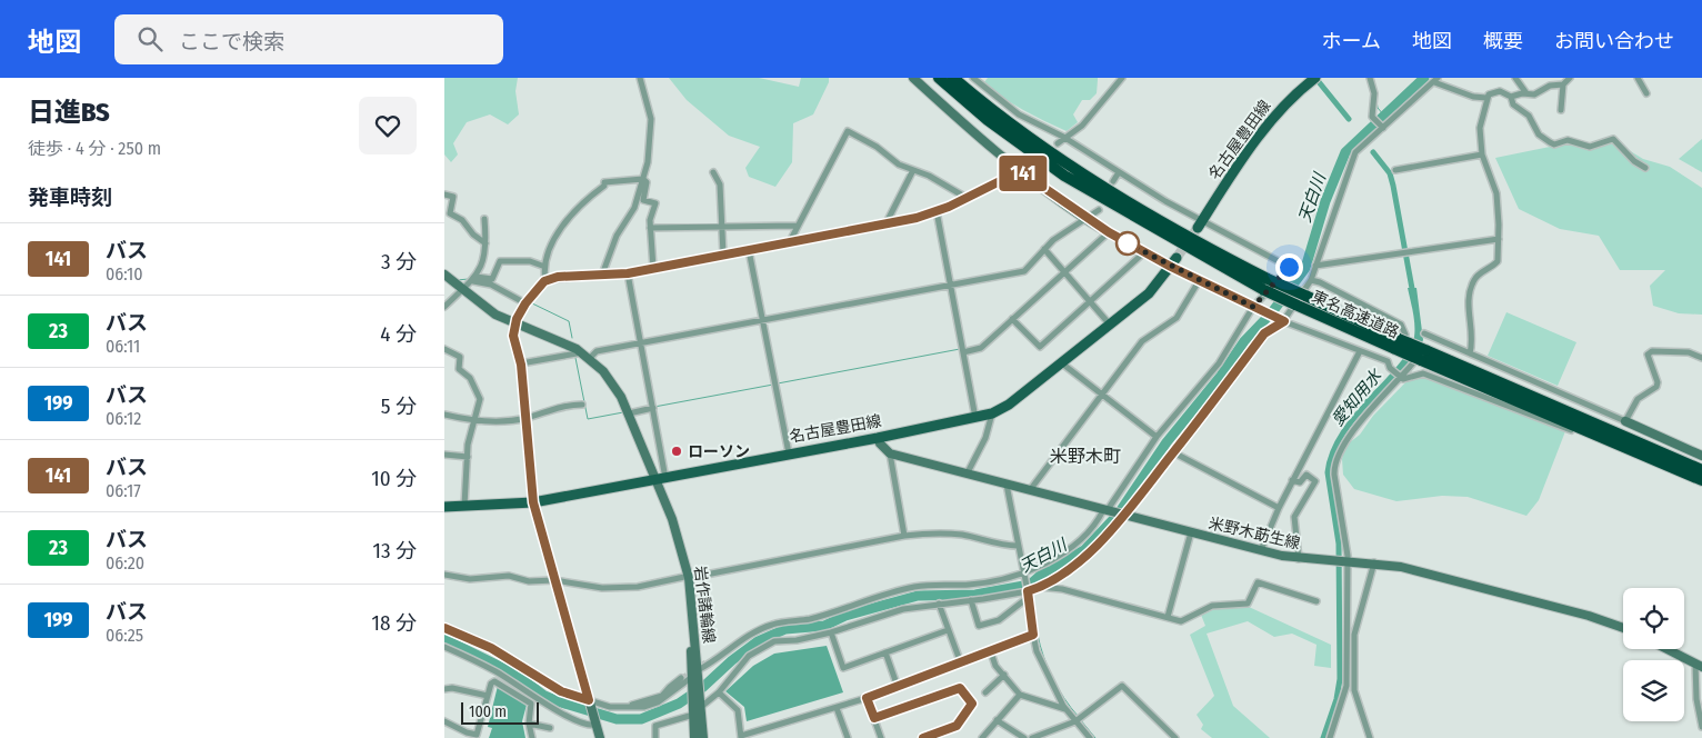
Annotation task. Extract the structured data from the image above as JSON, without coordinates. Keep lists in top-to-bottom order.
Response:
{
  "streets": {
    "highway": ["東名高速道路"],
    "main road": ["名古屋豊田線", "米野木莇生線", "岩作諸輪線"]
  },
  "crossings": [
    ["名古屋豊田線", "岩作諸輪線"]
  ],
  "districts": ["米野木町"],
  "water": ["天白川", "愛知用水"],
  "places": ["ローソン"],
  "lines": ["bus line 141"],
  "scale_bar": "100 m",
  "page": {
    "header": "地図",
    "search": "ここで検索",
    "nav": [
      "ホーム",
      "地図",
      "概要",
      "お問い合わせ"
    ],
    "heading": [
      ["日進BS", "徒歩 · 4 分 · 250 m"],
      "発車時刻"
    ],
    "on_map": "141",
    "list": [
      {
        "mark": "141",
        "name": "バス",
        "note": "06:10",
        "value": "3 分"
      },
      {
        "mark": "23",
        "name": "バス",
        "note": "06:11",
        "value": "4 分"
      },
      {
        "mark": "199",
        "name": "バス",
        "note": "06:12",
        "value": "5 分"
      },
      {
        "mark": "141",
        "name": "バス",
        "note": "06:17",
        "value": "10 分"
      },
      {
        "mark": "23",
        "name": "バス",
        "note": "06:20",
        "value": "13 分"
      },
      {
        "mark": "199",
        "name": "バス",
        "note": "06:25",
        "value": "18 分"
      }
    ],
    "scale": "100 m"
  }
}
